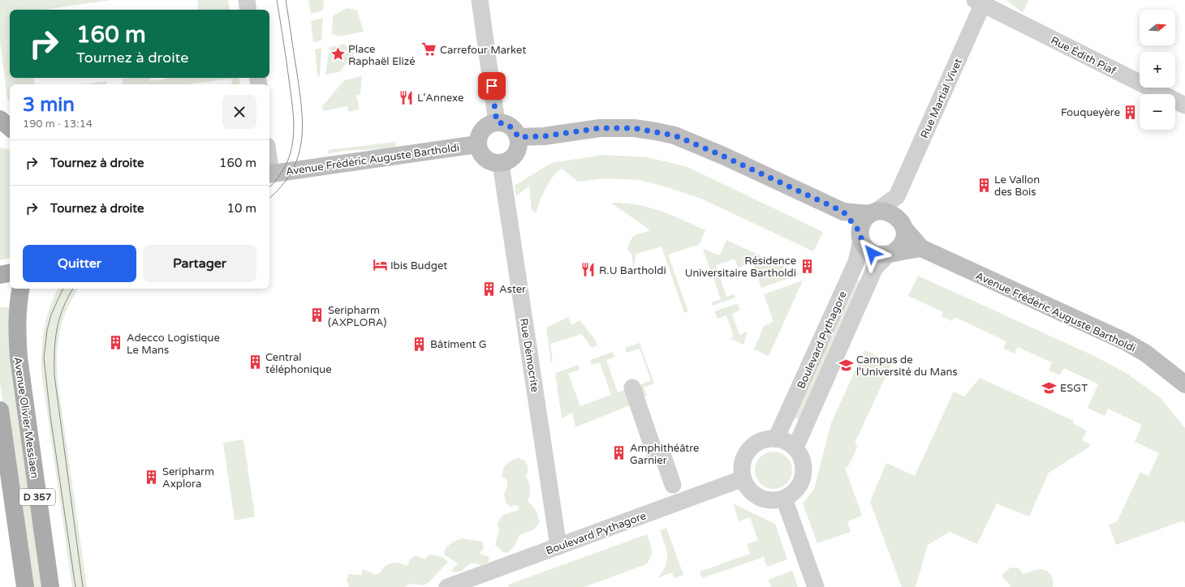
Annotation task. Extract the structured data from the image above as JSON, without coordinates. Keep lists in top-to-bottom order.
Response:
{
  "streets": {
    "main road": ["Avenue Olivier Messiaen", "D 357"],
    "street": [
      "Rue Édith Piaf",
      "Rue Martial Vivet",
      "Avenue Frédéric Auguste Bartholdi",
      "Boulevard Pythagore",
      "Rue Démocrite"
    ]
  },
  "crossings": [
    ["Rue Édith Piaf", "Rue Martial Vivet"],
    ["Rue Martial Vivet", "Avenue Frédéric Auguste Bartholdi"],
    ["Rue Martial Vivet", "Boulevard Pythagore"],
    ["Avenue Frédéric Auguste Bartholdi", "Boulevard Pythagore"],
    ["Avenue Frédéric Auguste Bartholdi", "Rue Démocrite"],
    ["Boulevard Pythagore", "Rue Démocrite"]
  ],
  "places": {
    "supermarket": ["Carrefour Market"],
    "place": ["Place Raphaël Elizé"],
    "restaurant": ["L'Annexe", "R.U Bartholdi"],
    "building": [
      "Fouqueyère",
      "Le Vallon des Bois",
      "Résidence Universitaire Bartholdi",
      "Aster",
      "Seripharm (AXPLORA)",
      "Adecco Logistique Le Mans",
      "Bâtiment G",
      "Central téléphonique",
      "Amphithéâtre Garnier",
      "Seripharm Axplora"
    ],
    "hotel": ["Ibis Budget"],
    "school or university": ["Campus de l'Université du Mans", "ESGT"]
  },
  "north": "right",
  "page": {
    "map_buttons": ["+", "−"],
    "turn": ["160 m", "Tournez à droite"],
    "heading": ["3 min", "190 m · 13:14"],
    "list": [
      {
        "name": "Tournez à droite",
        "value": "160 m"
      },
      {
        "name": "Tournez à droite",
        "value": "10 m"
      }
    ],
    "buttons": ["Quitter", "Partager"]
  }
}
